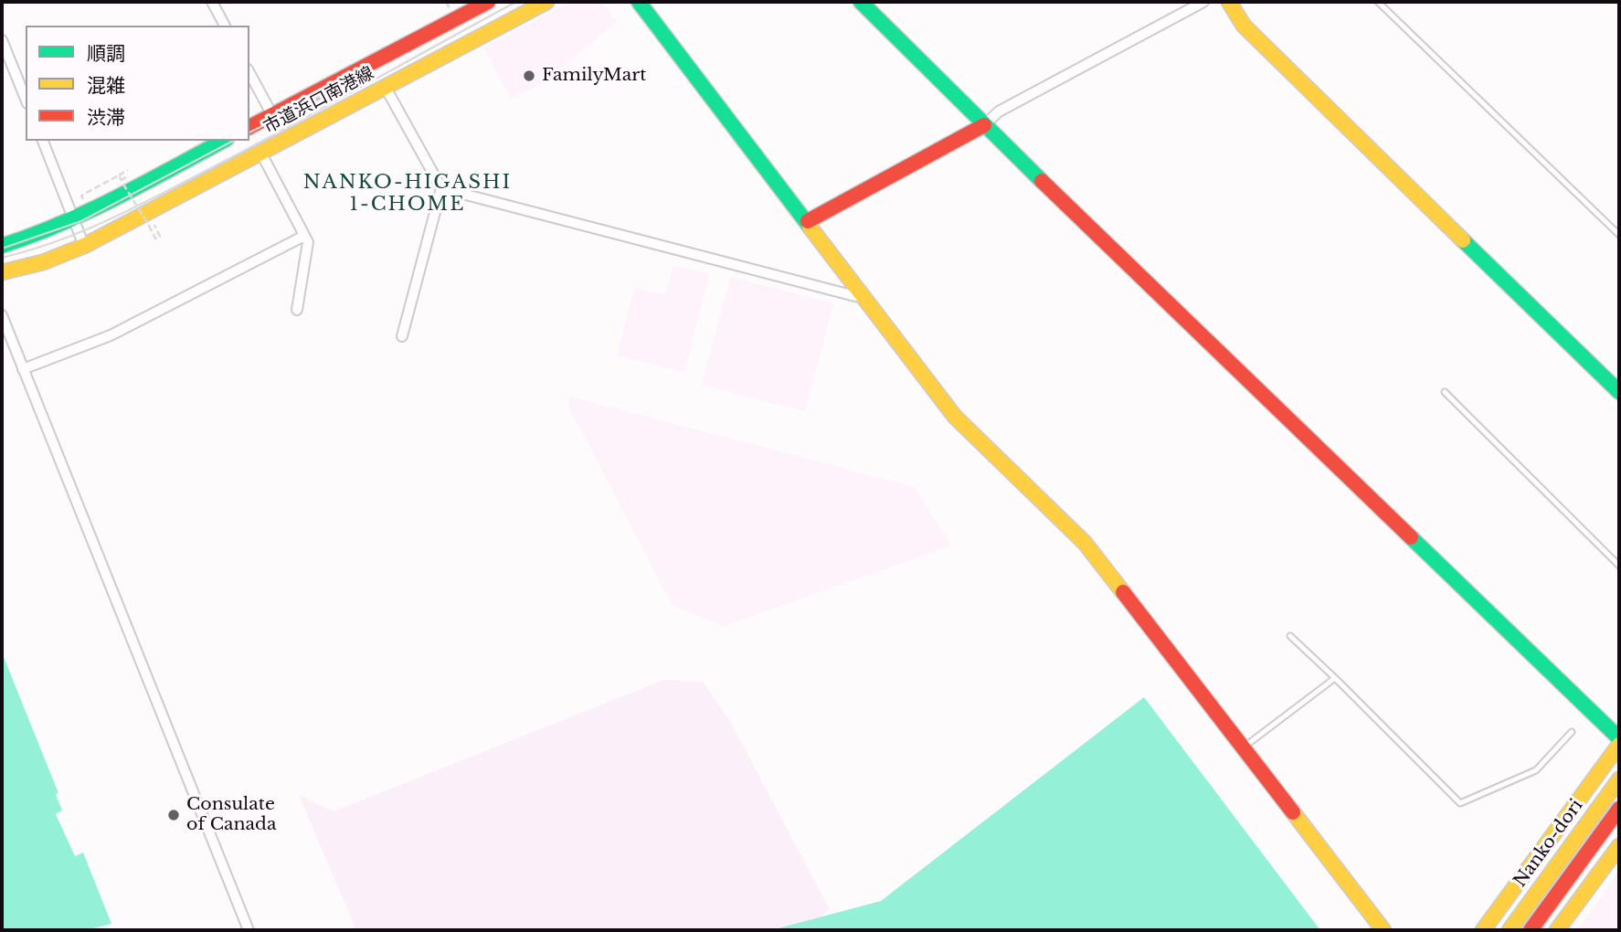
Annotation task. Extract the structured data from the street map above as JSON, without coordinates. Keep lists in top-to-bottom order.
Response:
{
  "streets": {
    "street": ["市道浜口南港線", "Nanko-dori"]
  },
  "districts": ["NANKO-HIGASHI 1-CHOME"],
  "places": ["FamilyMart", "Consulate of Canada"],
  "legend": ["順調", "混雑", "渋滞"]
}
